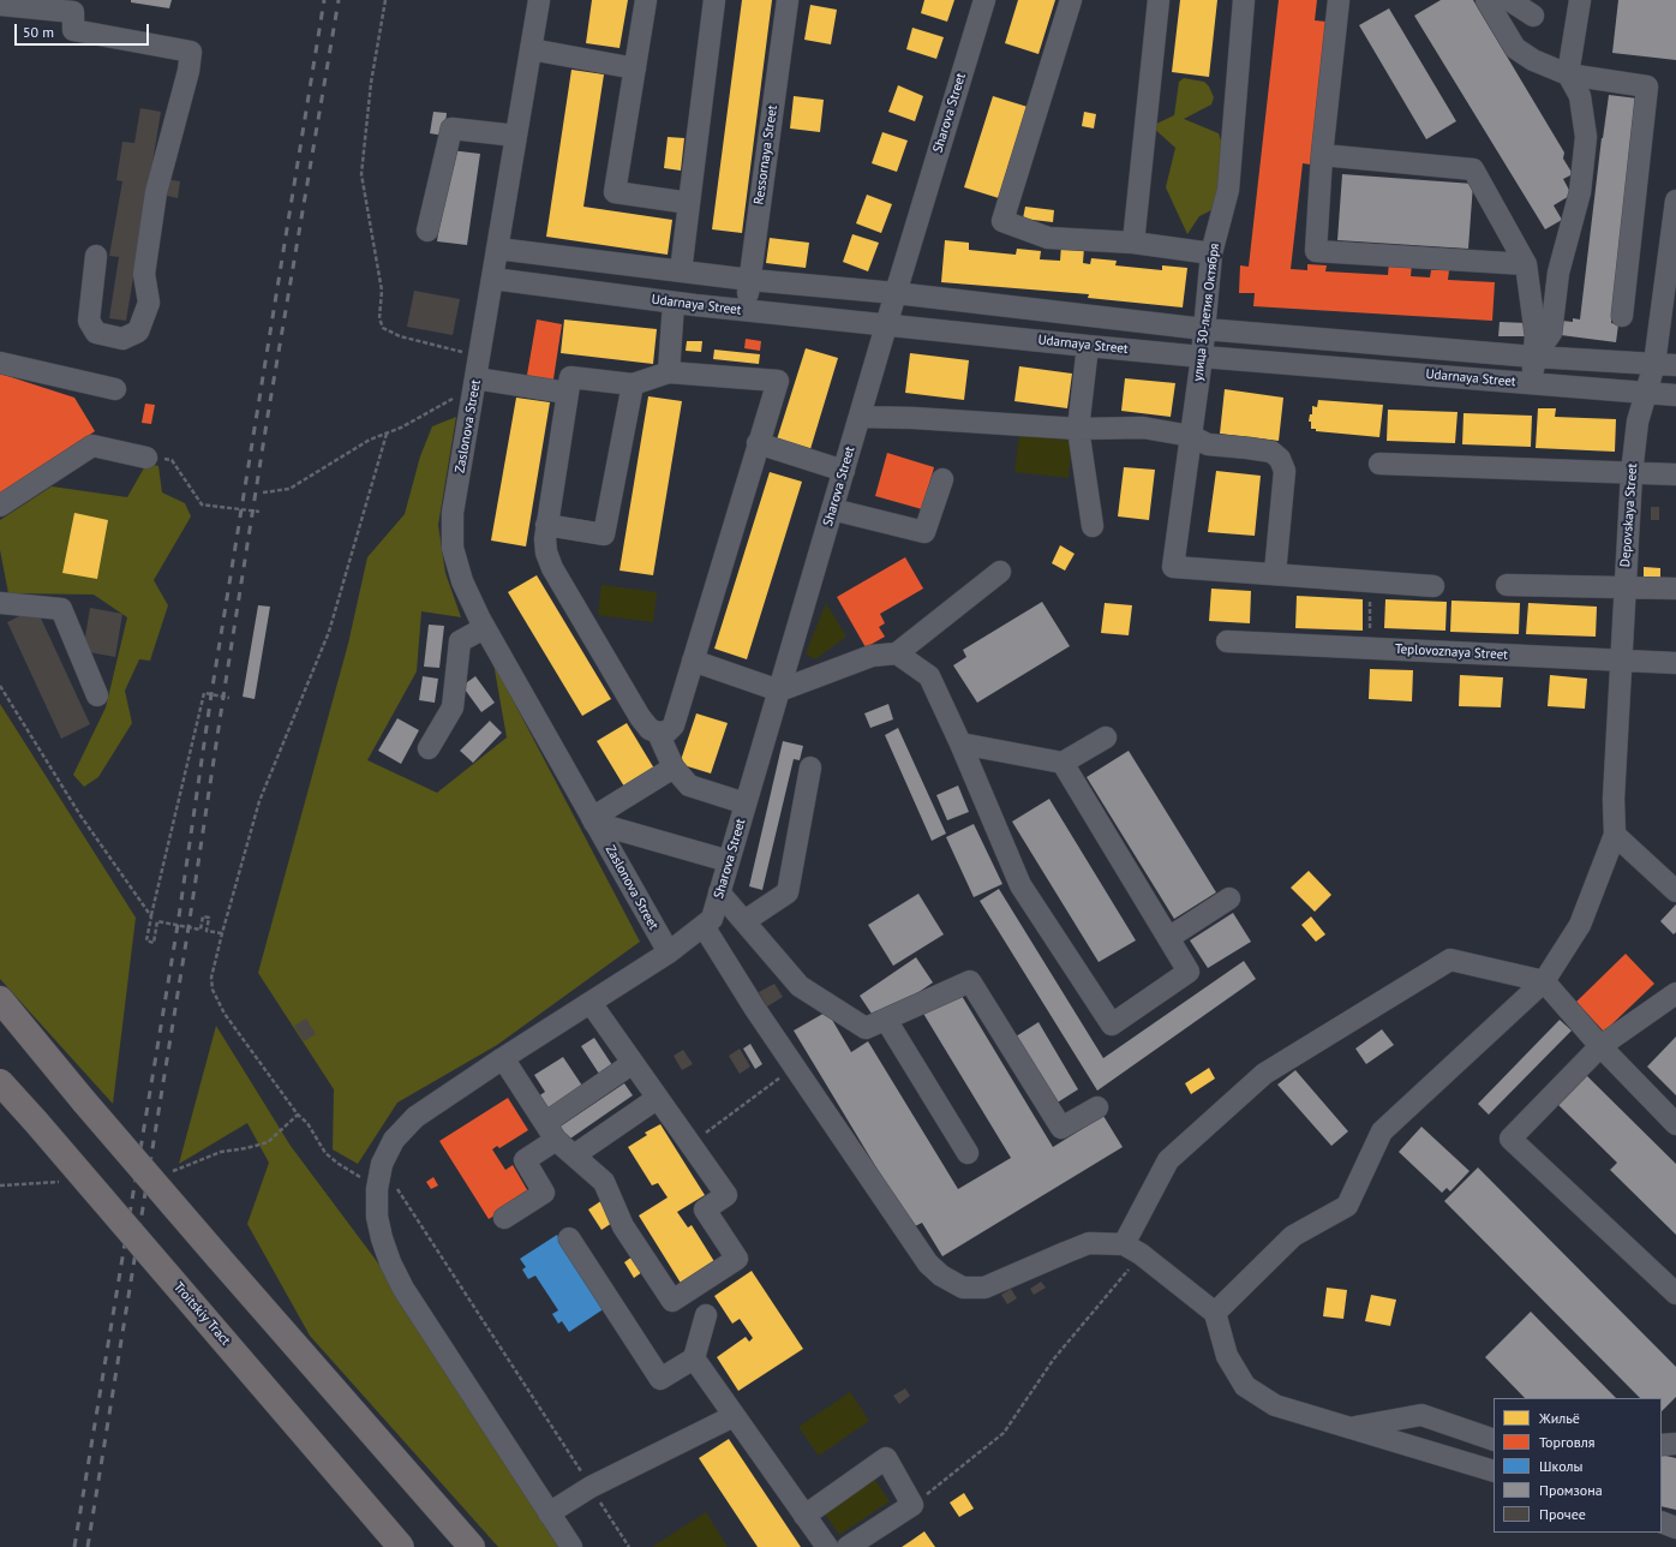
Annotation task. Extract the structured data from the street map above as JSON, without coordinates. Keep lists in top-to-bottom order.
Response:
{
  "streets": {
    "main road": ["Troitskiy Tract"],
    "street": [
      "Sharova Street",
      "Ressornaya Street",
      "Udarnaya Street",
      "улица 30-летия Октября",
      "Zaslonova Street",
      "Depovskaya Street",
      "Teplovoznaya Street"
    ]
  },
  "crossings": [
    ["Sharova Street", "Udarnaya Street"],
    ["Sharova Street", "Zaslonova Street"],
    ["Ressornaya Street", "Udarnaya Street"],
    ["Udarnaya Street", "улица 30-летия Октября"],
    ["Udarnaya Street", "Zaslonova Street"],
    ["Udarnaya Street", "Depovskaya Street"],
    ["Depovskaya Street", "Teplovoznaya Street"]
  ],
  "legend": [
    "Жильё",
    "Торговля",
    "Школы",
    "Промзона",
    "Прочее"
  ],
  "scale_bar": "50 m"
}
